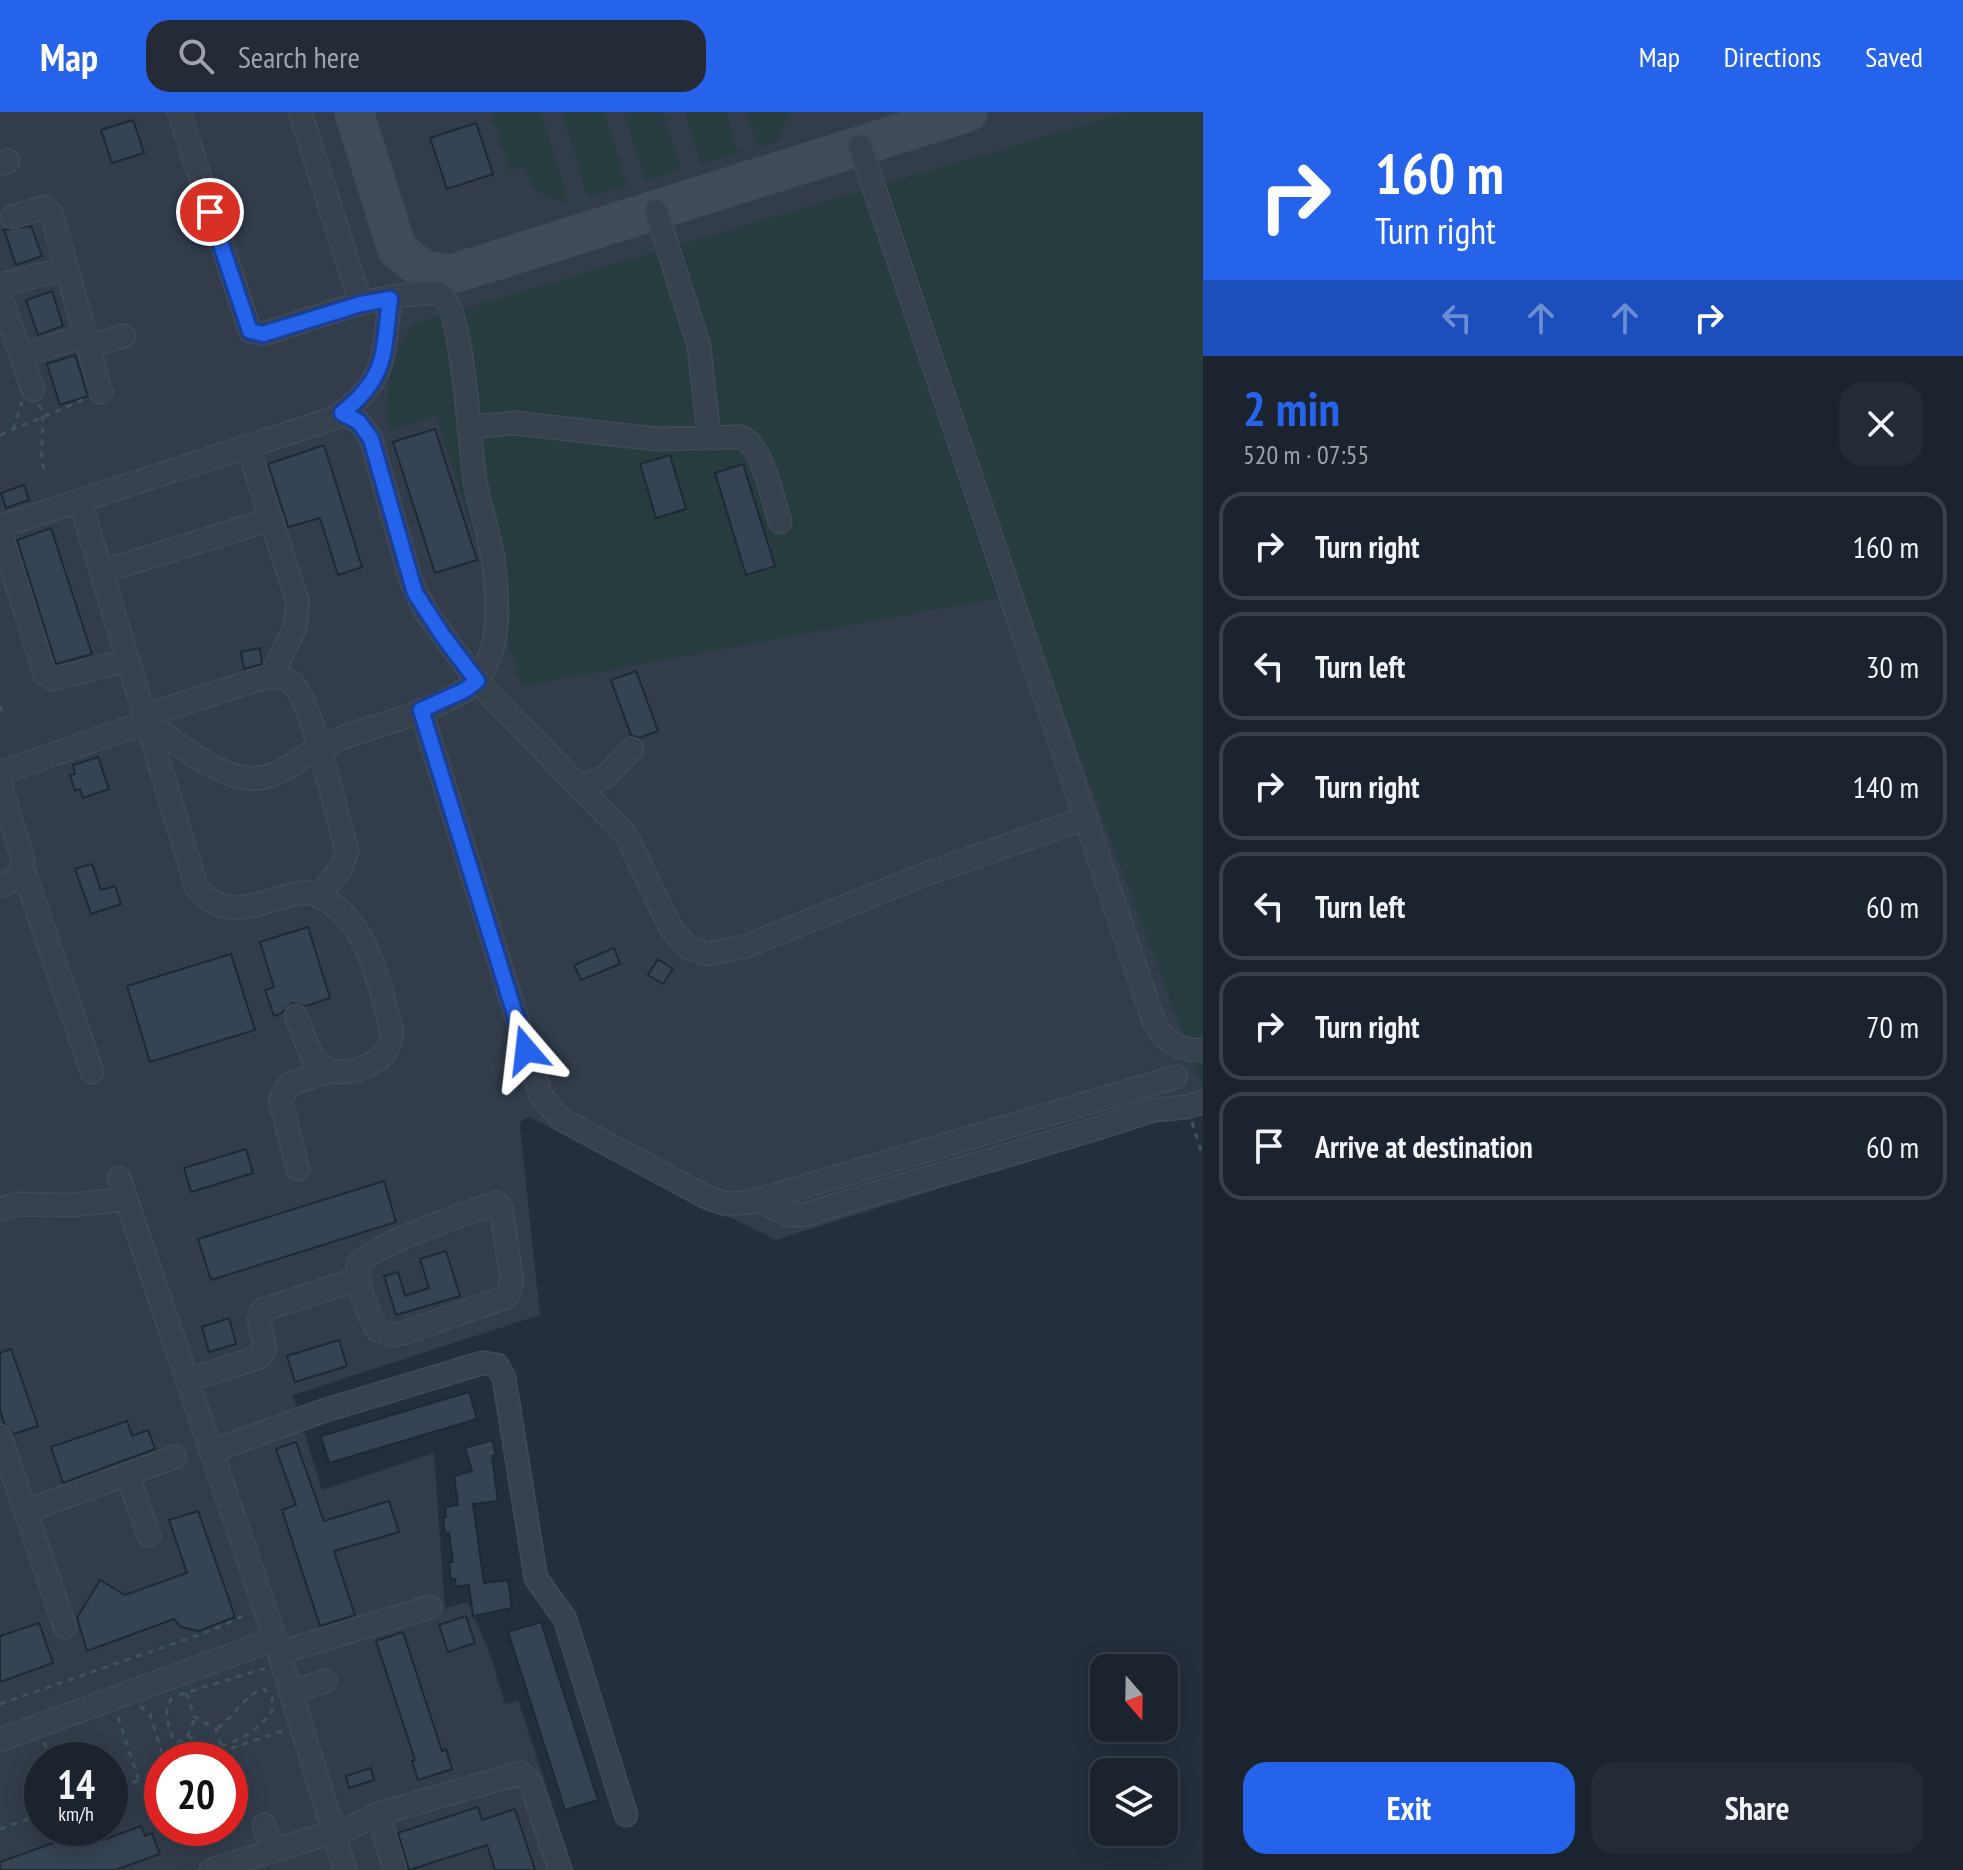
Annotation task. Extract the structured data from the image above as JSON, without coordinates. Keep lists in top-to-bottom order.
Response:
{
  "north": "bottom",
  "page": {
    "header": "Map",
    "search": "Search here",
    "nav": ["Map", "Directions", "Saved"],
    "turn": ["160 m", "Turn right"],
    "heading": ["2 min", "520 m · 07:55"],
    "list": [
      {
        "name": "Turn right",
        "value": "160 m"
      },
      {
        "name": "Turn left",
        "value": "30 m"
      },
      {
        "name": "Turn right",
        "value": "140 m"
      },
      {
        "name": "Turn left",
        "value": "60 m"
      },
      {
        "name": "Turn right",
        "value": "70 m"
      },
      {
        "name": "Arrive at destination",
        "value": "60 m"
      }
    ],
    "speed": "14 km/h",
    "limit": "20",
    "buttons": ["Exit", "Share"]
  }
}
